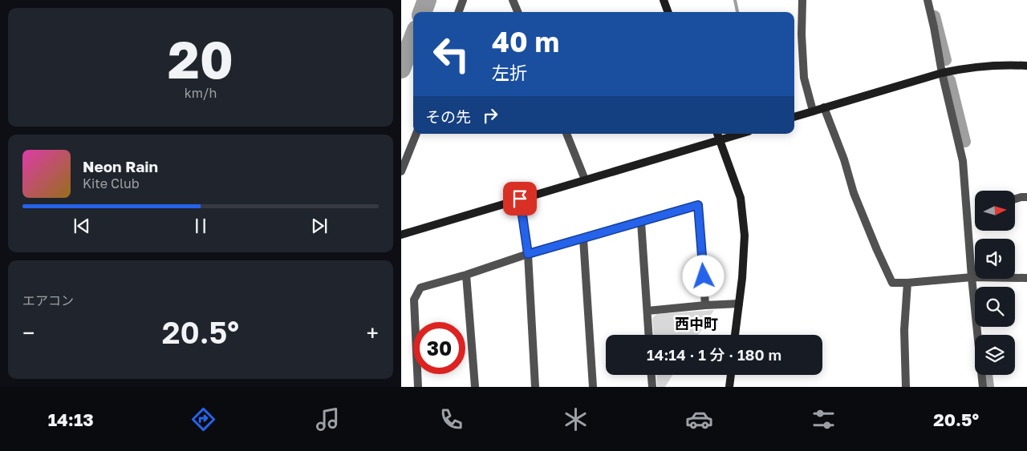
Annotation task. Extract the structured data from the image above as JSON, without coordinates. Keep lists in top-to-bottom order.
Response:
{
  "districts": ["西中町"],
  "north": "right",
  "page": {
    "tile": [
      ["20", "km/h"],
      "エアコン"
    ],
    "turn": ["40 m", "左折"],
    "then": "その先",
    "song": ["Neon Rain", "Kite Club"],
    "heat": ["−", "20.5°", "+"],
    "limit": "30",
    "trip": "14:14 · 1 分 · 180 m",
    "tabs": ["14:13", "20.5°"]
  }
}
